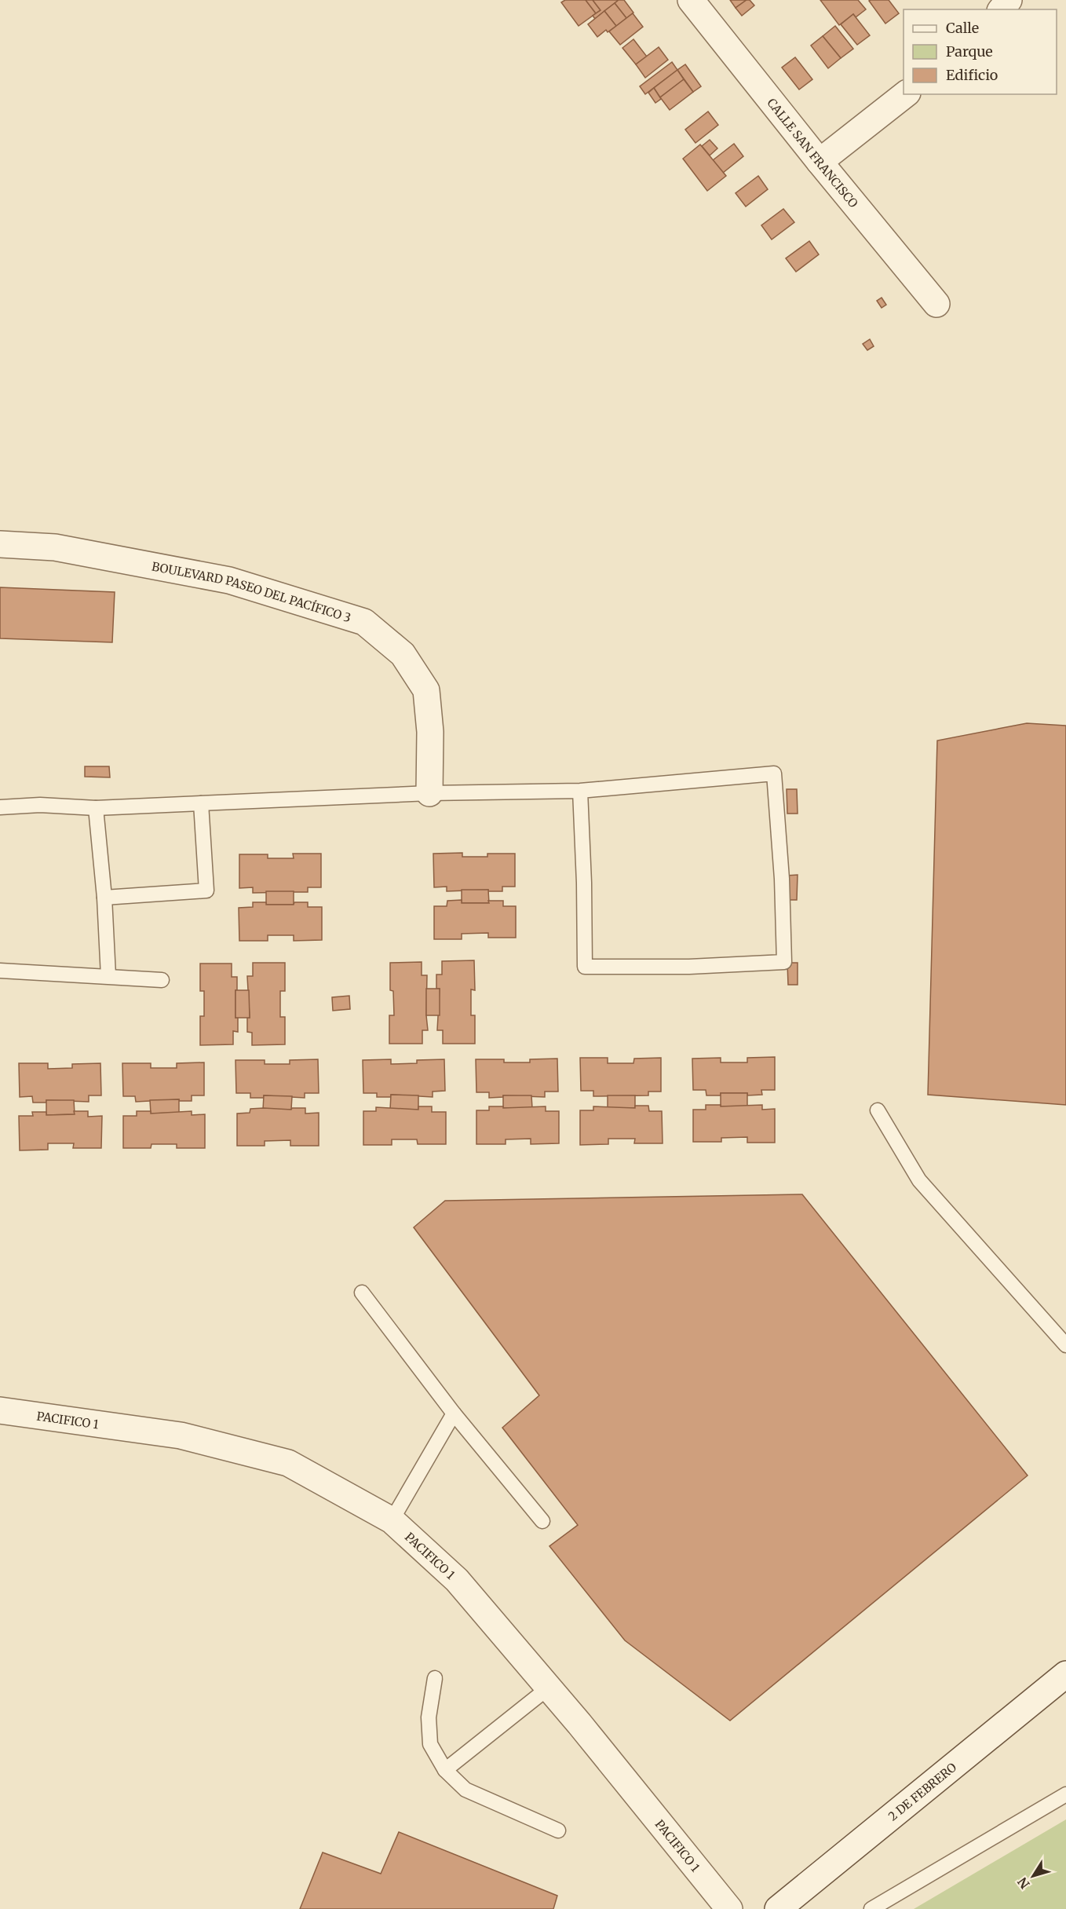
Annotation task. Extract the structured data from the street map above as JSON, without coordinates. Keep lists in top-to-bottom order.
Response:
{
  "streets": {
    "street": [
      "CALLE SAN FRANCISCO",
      "BOULEVARD PASEO DEL PACÍFICO 3",
      "PACIFICO 1",
      "2 DE FEBRERO"
    ]
  },
  "legend": ["Calle", "Parque", "Edificio"],
  "north": "bottom left"
}
